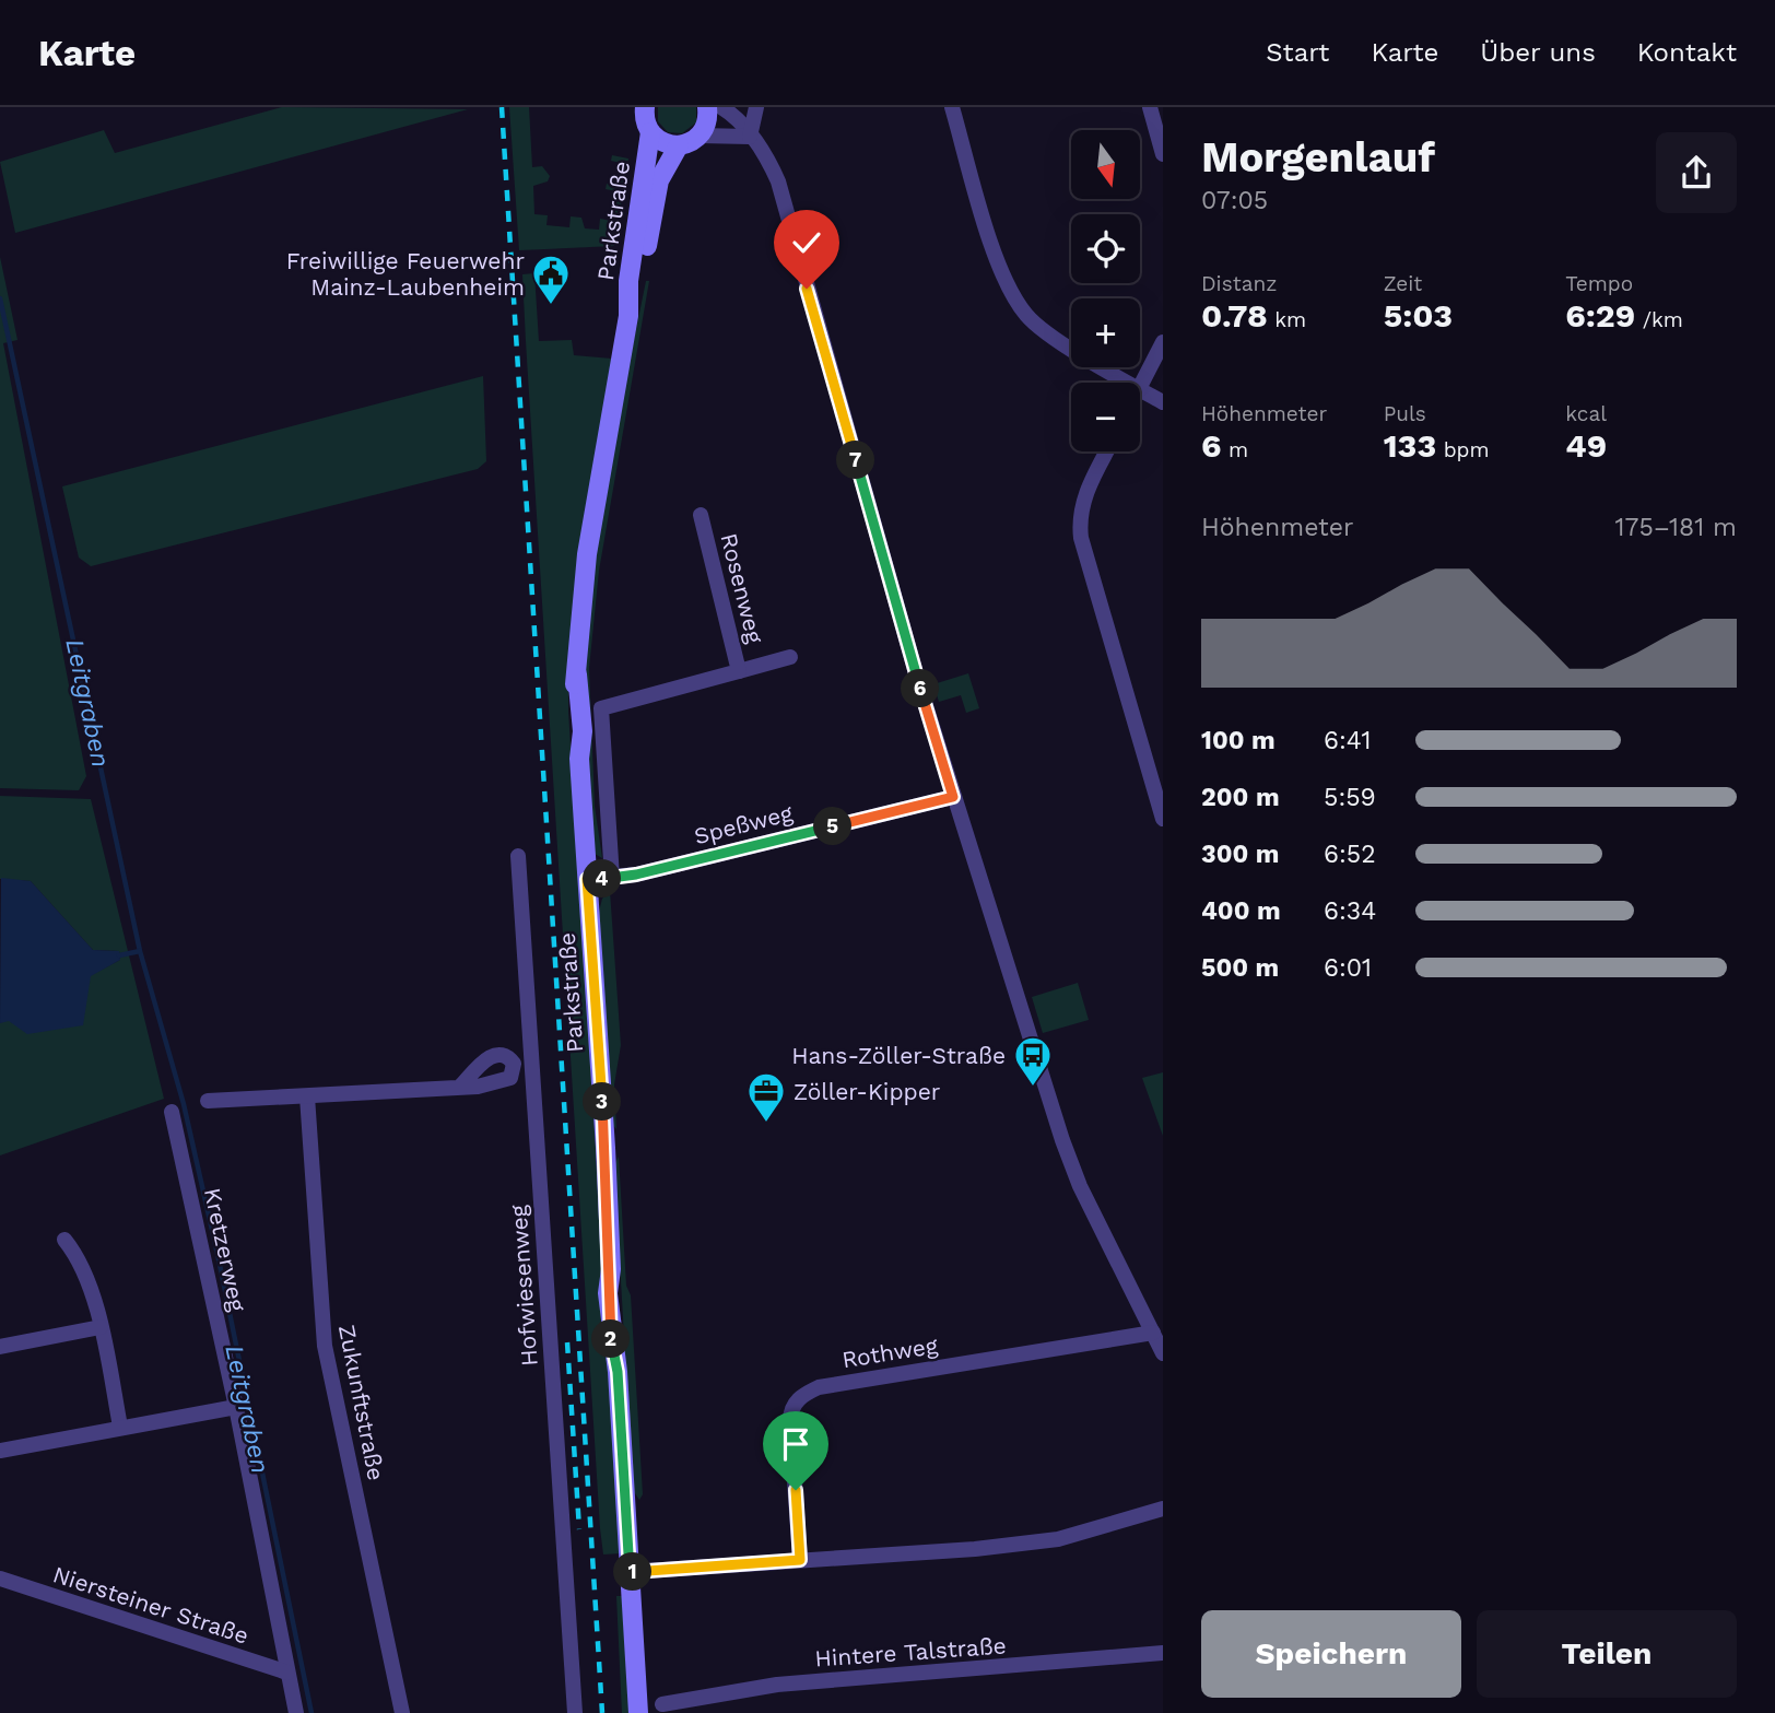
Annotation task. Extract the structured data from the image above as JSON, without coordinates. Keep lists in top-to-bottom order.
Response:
{
  "streets": {
    "main road": ["Parkstraße"],
    "street": [
      "Rosenweg",
      "Speßweg",
      "Kretzerweg",
      "Hofwiesenweg",
      "Rothweg",
      "Zukunftstraße",
      "Niersteiner Straße",
      "Hintere Talstraße"
    ]
  },
  "crossings": [
    ["Parkstraße", "Speßweg"],
    ["Rosenweg", "Speßweg"],
    ["Kretzerweg", "Niersteiner Straße"]
  ],
  "water": ["Leitgraben"],
  "places": {
    "public building": ["Freiwillige Feuerwehr Mainz-Laubenheim"],
    "bus stop": ["Hans-Zöller-Straße"],
    "office": ["Zöller-Kipper"]
  },
  "north": "bottom",
  "page": {
    "header": "Karte",
    "nav": [
      "Start",
      "Karte",
      "Über uns",
      "Kontakt"
    ],
    "heading": ["Morgenlauf", "07:05"],
    "map_buttons": ["+", "−"],
    "stats": [
      ["Distanz", "0.78 km"],
      ["Zeit", "5:03"],
      ["Tempo", "6:29 /km"],
      ["Höhenmeter", "6 m"],
      ["Puls", "133 bpm"],
      ["kcal", "49"]
    ],
    "pins": [
      "7",
      "6",
      "5",
      "4",
      "3",
      "2",
      "1"
    ],
    "chart": ["Höhenmeter", "175–181 m"],
    "list": [
      {
        "name": "100 m",
        "note": "6:41"
      },
      {
        "name": "200 m",
        "note": "5:59"
      },
      {
        "name": "300 m",
        "note": "6:52"
      },
      {
        "name": "400 m",
        "note": "6:34"
      },
      {
        "name": "500 m",
        "note": "6:01"
      }
    ],
    "buttons": ["Speichern", "Teilen"]
  }
}
